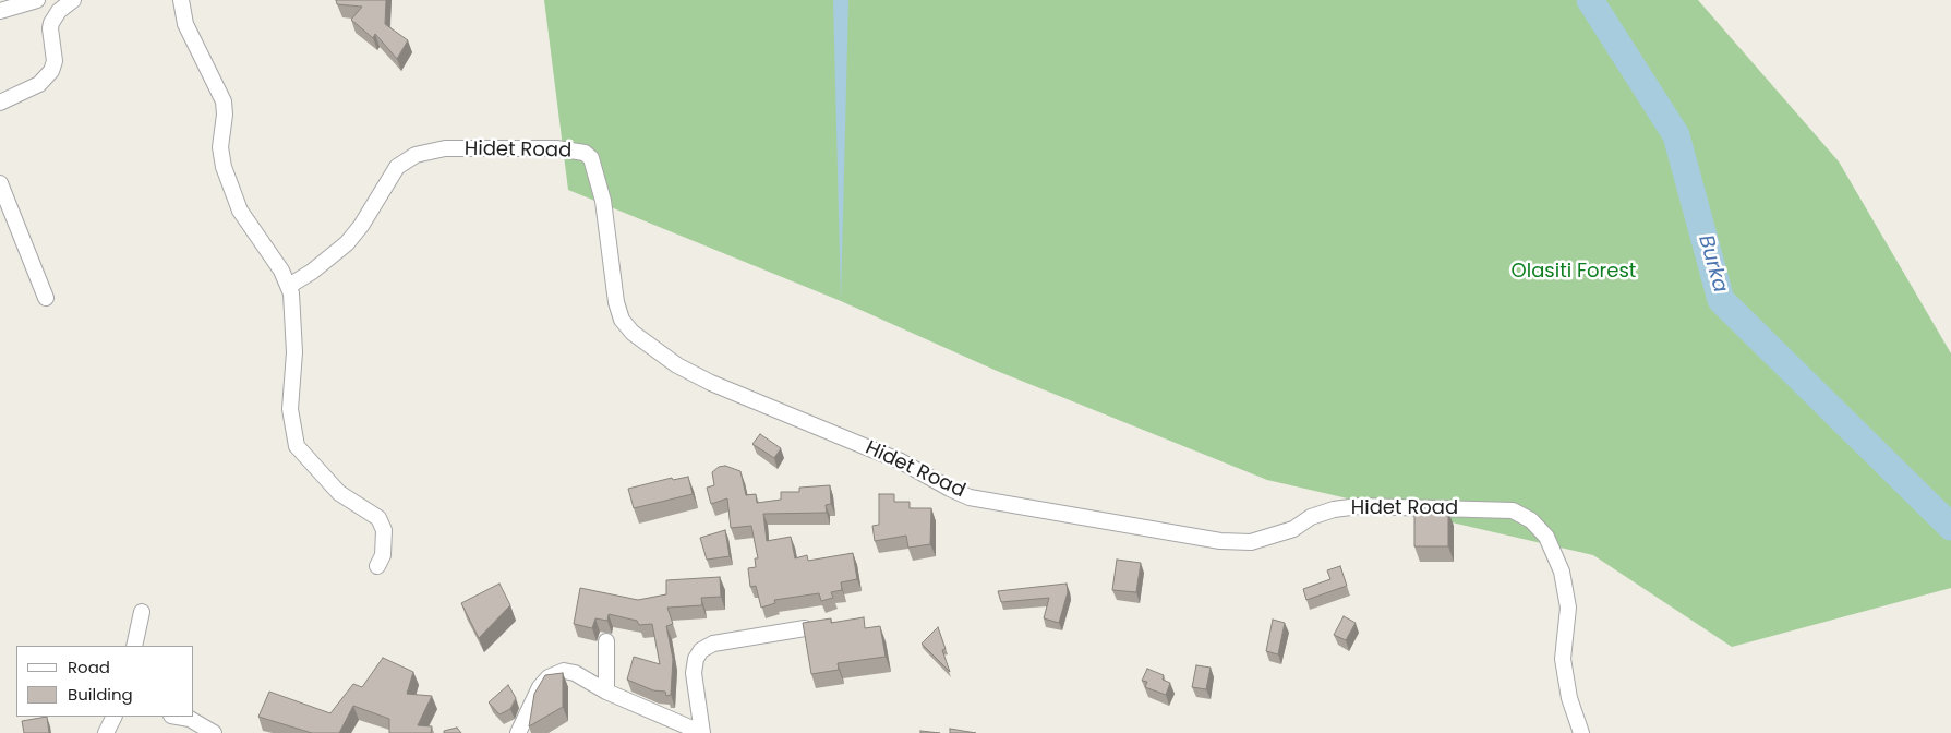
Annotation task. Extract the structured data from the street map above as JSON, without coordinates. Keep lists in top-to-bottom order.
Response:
{
  "streets": {
    "street": ["Hidet Road"]
  },
  "water": ["Burka"],
  "parks": ["Olasiti Forest"],
  "legend": ["Road", "Building"]
}
